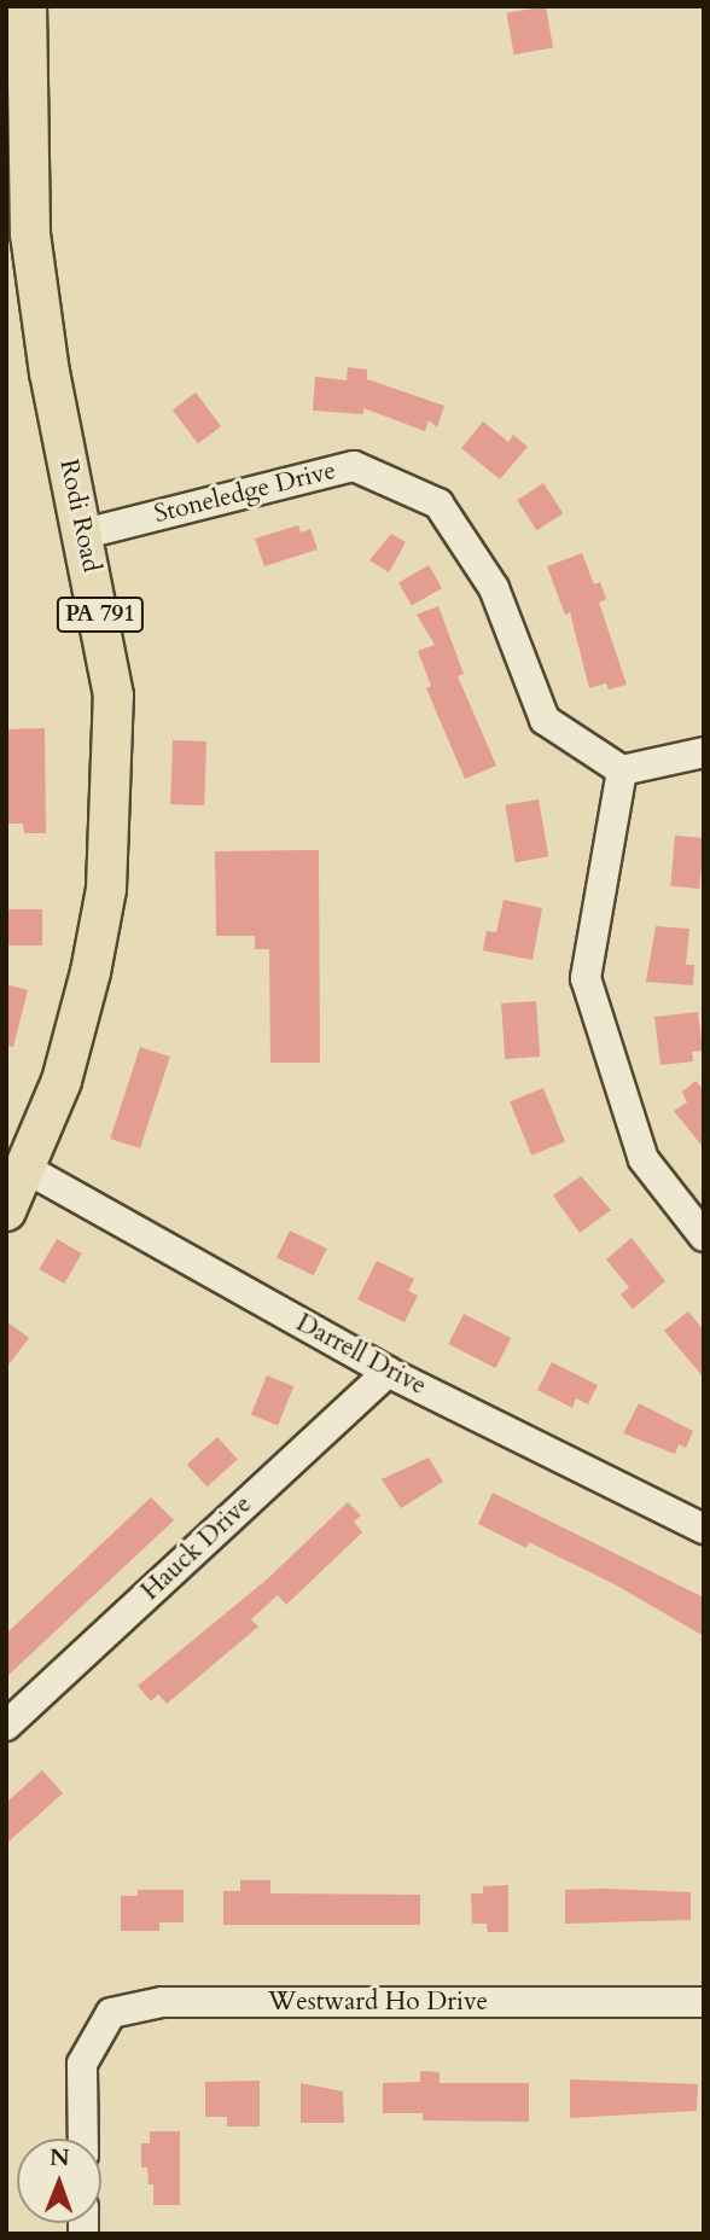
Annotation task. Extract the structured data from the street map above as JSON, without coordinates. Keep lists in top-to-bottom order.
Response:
{
  "streets": {
    "main road": ["Rodi Road", "PA 791"],
    "street": [
      "Stoneledge Drive",
      "Darrell Drive",
      "Hauck Drive",
      "Westward Ho Drive"
    ]
  },
  "crossings": [
    ["Stoneledge Drive", "Rodi Road"],
    ["Rodi Road", "Darrell Drive"],
    ["Darrell Drive", "Hauck Drive"]
  ],
  "north": "top"
}
